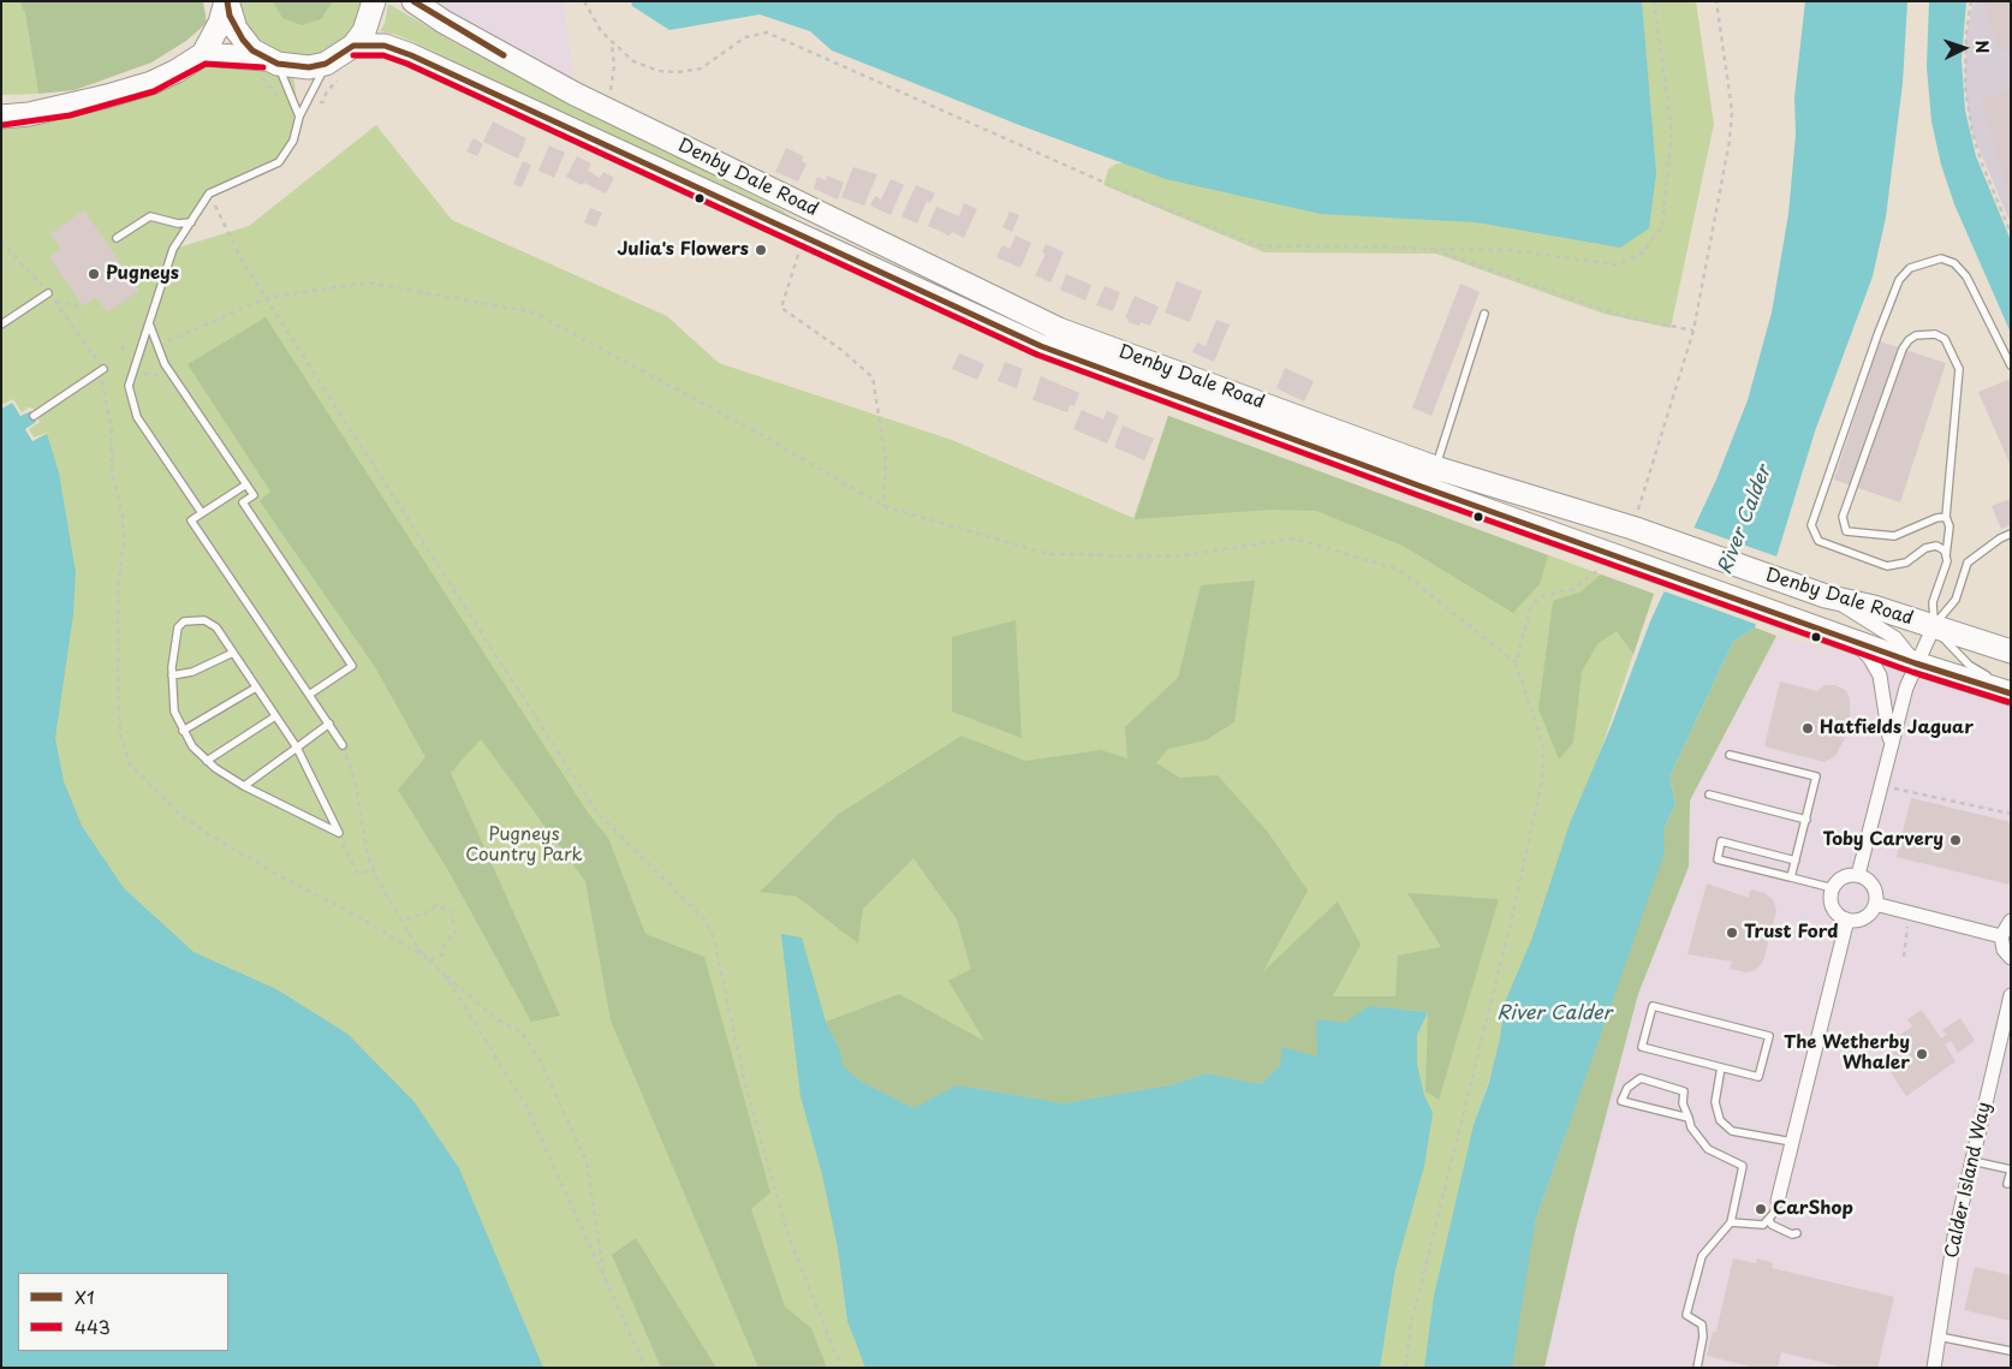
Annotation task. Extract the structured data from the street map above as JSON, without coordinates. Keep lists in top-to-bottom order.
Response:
{
  "streets": {
    "main road": ["Denby Dale Road"],
    "street": ["Calder Island Way"]
  },
  "water": ["River Calder"],
  "parks": ["Pugneys Country Park"],
  "places": [
    "Julia's Flowers",
    "Pugneys",
    "Hatfields Jaguar",
    "Toby Carvery",
    "Trust Ford",
    "The Wetherby Whaler",
    "CarShop"
  ],
  "lines": ["transit line X1", "transit line 443"],
  "legend": ["X1", "443"],
  "north": "right"
}
